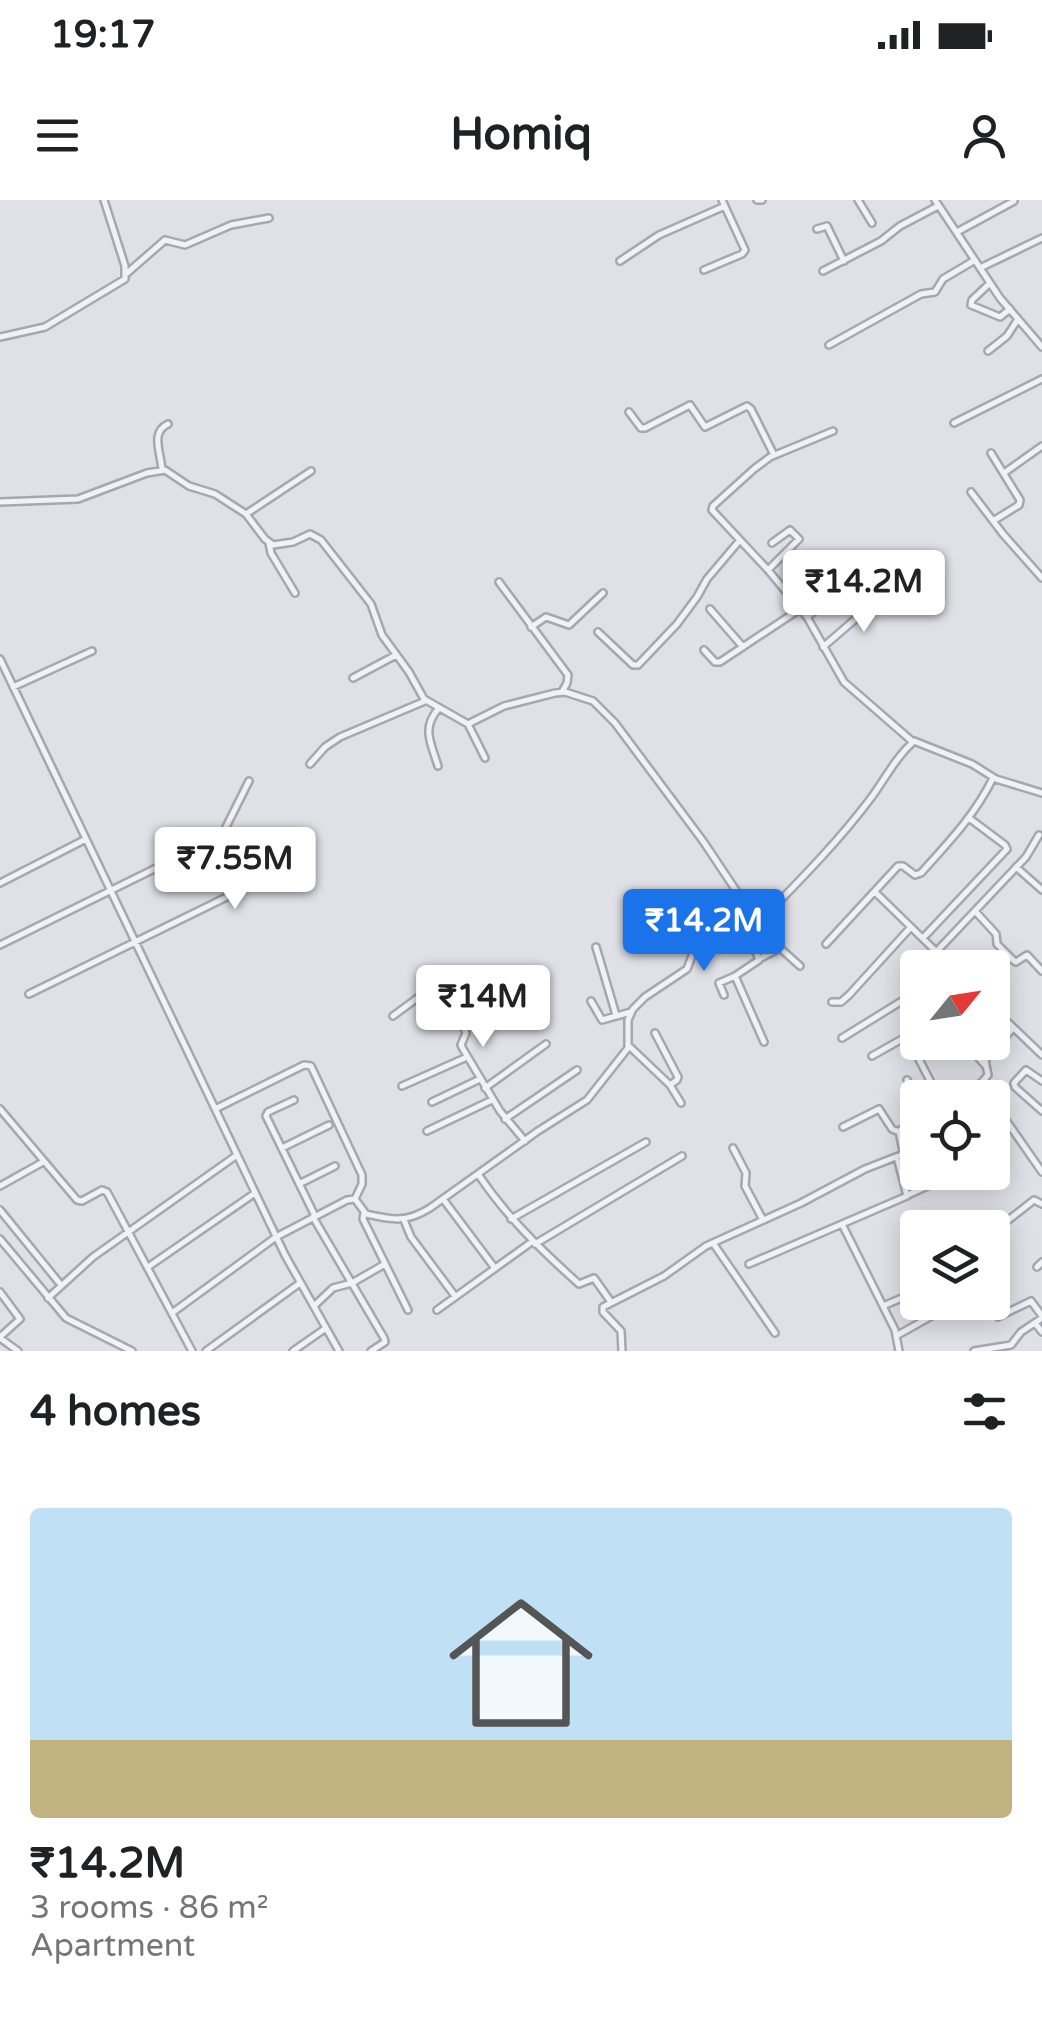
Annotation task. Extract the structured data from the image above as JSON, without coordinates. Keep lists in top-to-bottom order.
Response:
{
  "north": "top right",
  "page": {
    "status": "19:17",
    "header": "Homiq",
    "price": [
      "₹14.2M",
      "₹7.55M",
      "₹14.2M",
      "₹14M"
    ],
    "heading": "4 homes",
    "list": [
      {
        "name": "₹14.2M",
        "note": "3 rooms · 86 m² · Apartment"
      }
    ]
  }
}
